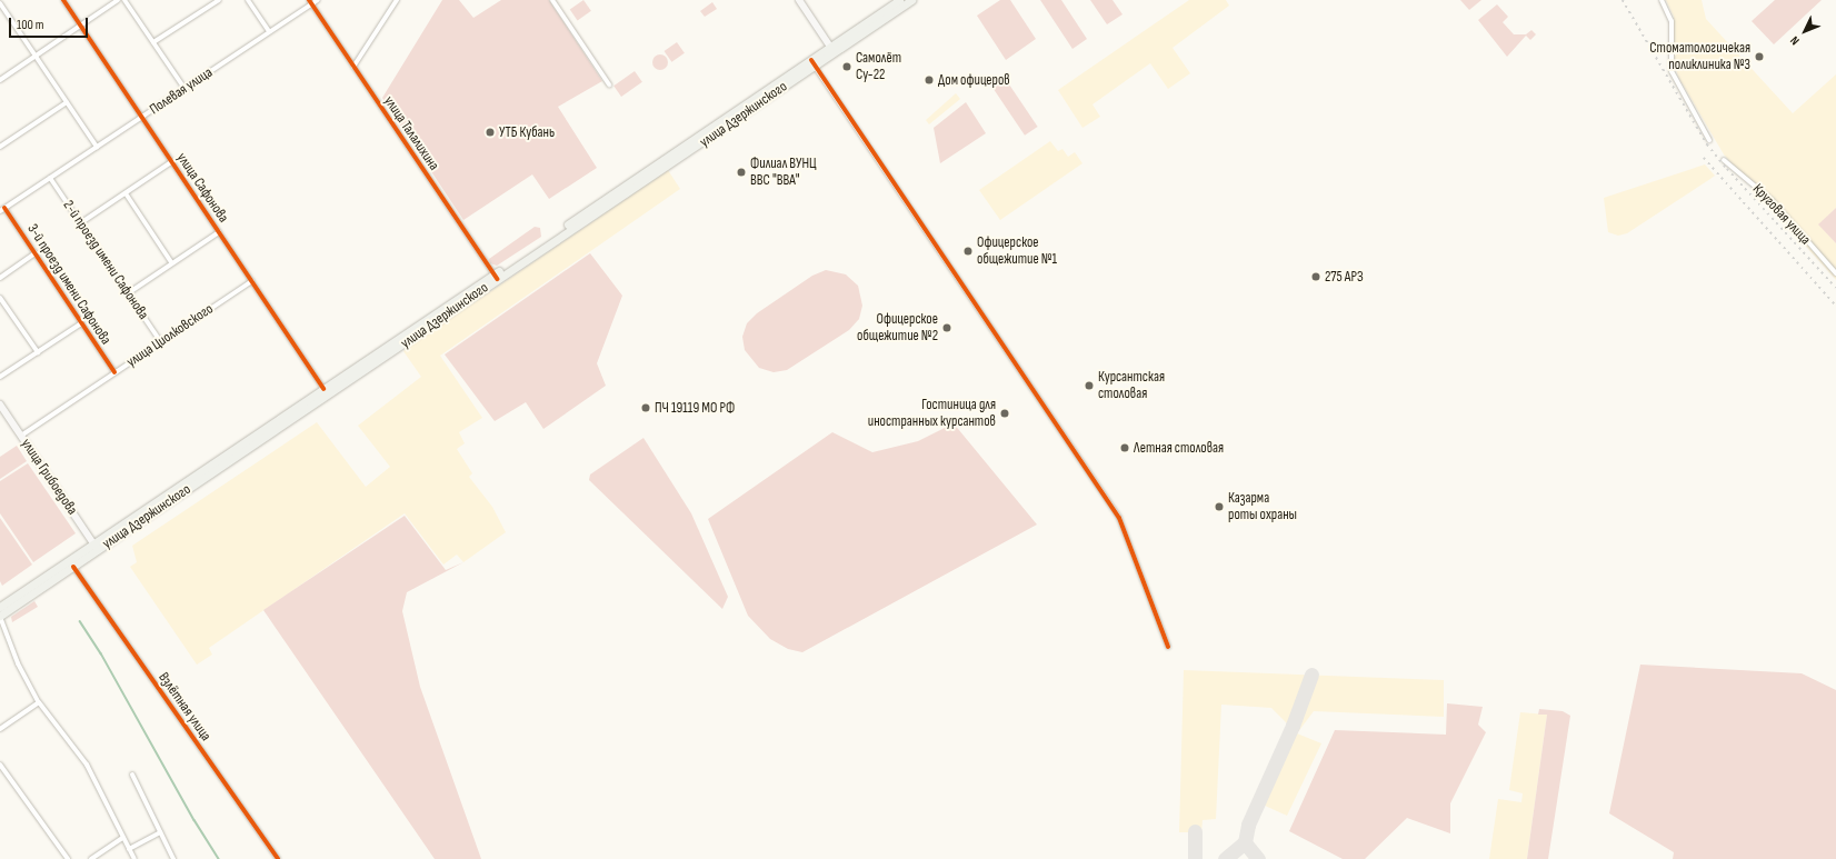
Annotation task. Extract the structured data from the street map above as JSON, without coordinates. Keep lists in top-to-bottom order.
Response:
{
  "streets": {
    "main road": ["улица Дзержинского"],
    "street": [
      "Полевая улица",
      "улица Талалихина",
      "улица Сафонова",
      "Круговая улица",
      "2-й проезд имени Сафонова",
      "3-й проезд имени Сафонова",
      "улица Циолковского",
      "улица Грибоедова",
      "Взлётная улица"
    ]
  },
  "crossings": [
    ["Полевая улица", "улица Талалихина"],
    ["Полевая улица", "улица Сафонова"],
    ["Полевая улица", "2-й проезд имени Сафонова"],
    ["Полевая улица", "3-й проезд имени Сафонова"],
    ["улица Дзержинского", "улица Талалихина"],
    ["улица Дзержинского", "улица Сафонова"],
    ["улица Дзержинского", "улица Грибоедова"],
    ["улица Дзержинского", "Взлётная улица"],
    ["улица Сафонова", "улица Циолковского"],
    ["2-й проезд имени Сафонова", "улица Циолковского"],
    ["3-й проезд имени Сафонова", "улица Циолковского"],
    ["улица Циолковского", "улица Грибоедова"]
  ],
  "places": [
    "Стоматологичекая поликлиника №3",
    "Самолёт Су-22",
    "Дом офицеров",
    "УТБ Кубань",
    "Филиал ВУНЦ ВВС \"ВВА\"",
    "Офицерское общежитие №1",
    "275 АРЗ",
    "Офицерское общежитие №2",
    "Курсантская столовая",
    "ПЧ 19119 МО РФ",
    "Гостиница для иностранных курсантов",
    "Летная столовая",
    "Казарма роты охраны"
  ],
  "scale_bar": "100 m",
  "north": "bottom left"
}
